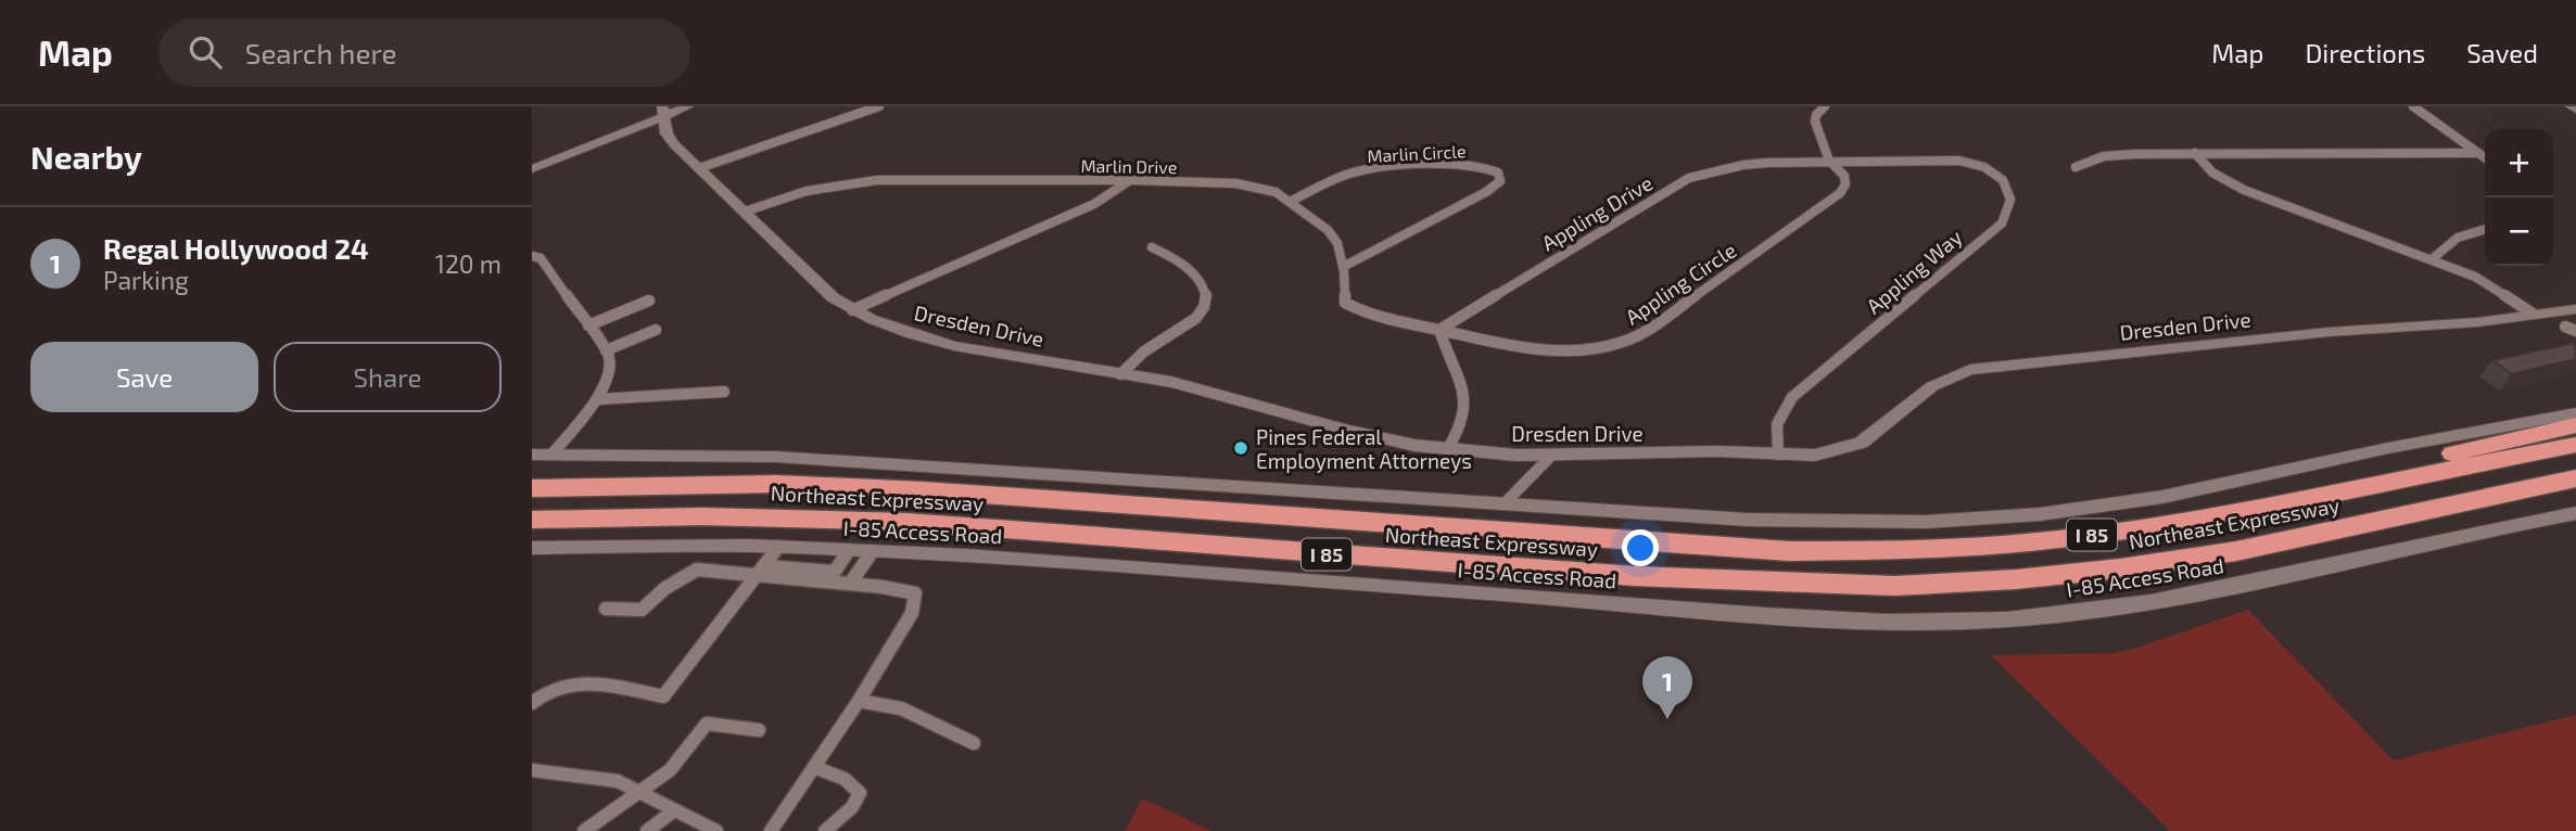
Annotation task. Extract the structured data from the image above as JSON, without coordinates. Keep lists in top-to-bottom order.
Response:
{
  "streets": {
    "highway": ["Northeast Expressway", "I 85"],
    "main road": ["Dresden Drive", "I-85 Access Road"],
    "street": [
      "Marlin Circle",
      "Marlin Drive",
      "Appling Drive",
      "Appling Way",
      "Appling Circle"
    ]
  },
  "crossings": [
    ["Marlin Circle", "Marlin Drive"],
    ["Marlin Drive", "Appling Drive"],
    ["Marlin Drive", "Appling Circle"],
    ["Marlin Drive", "Dresden Drive"],
    ["Appling Drive", "Appling Way"],
    ["Appling Drive", "Appling Circle"],
    ["Appling Way", "Dresden Drive"]
  ],
  "places": ["Pines Federal Employment Attorneys"],
  "page": {
    "header": "Map",
    "search": "Search here",
    "nav": ["Map", "Directions", "Saved"],
    "heading": "Nearby",
    "map_buttons": ["+", "−"],
    "list": [
      {
        "mark": "1",
        "name": "Regal Hollywood 24",
        "note": "Parking",
        "value": "120 m"
      }
    ],
    "buttons": ["Save", "Share"],
    "pins": "1"
  }
}
